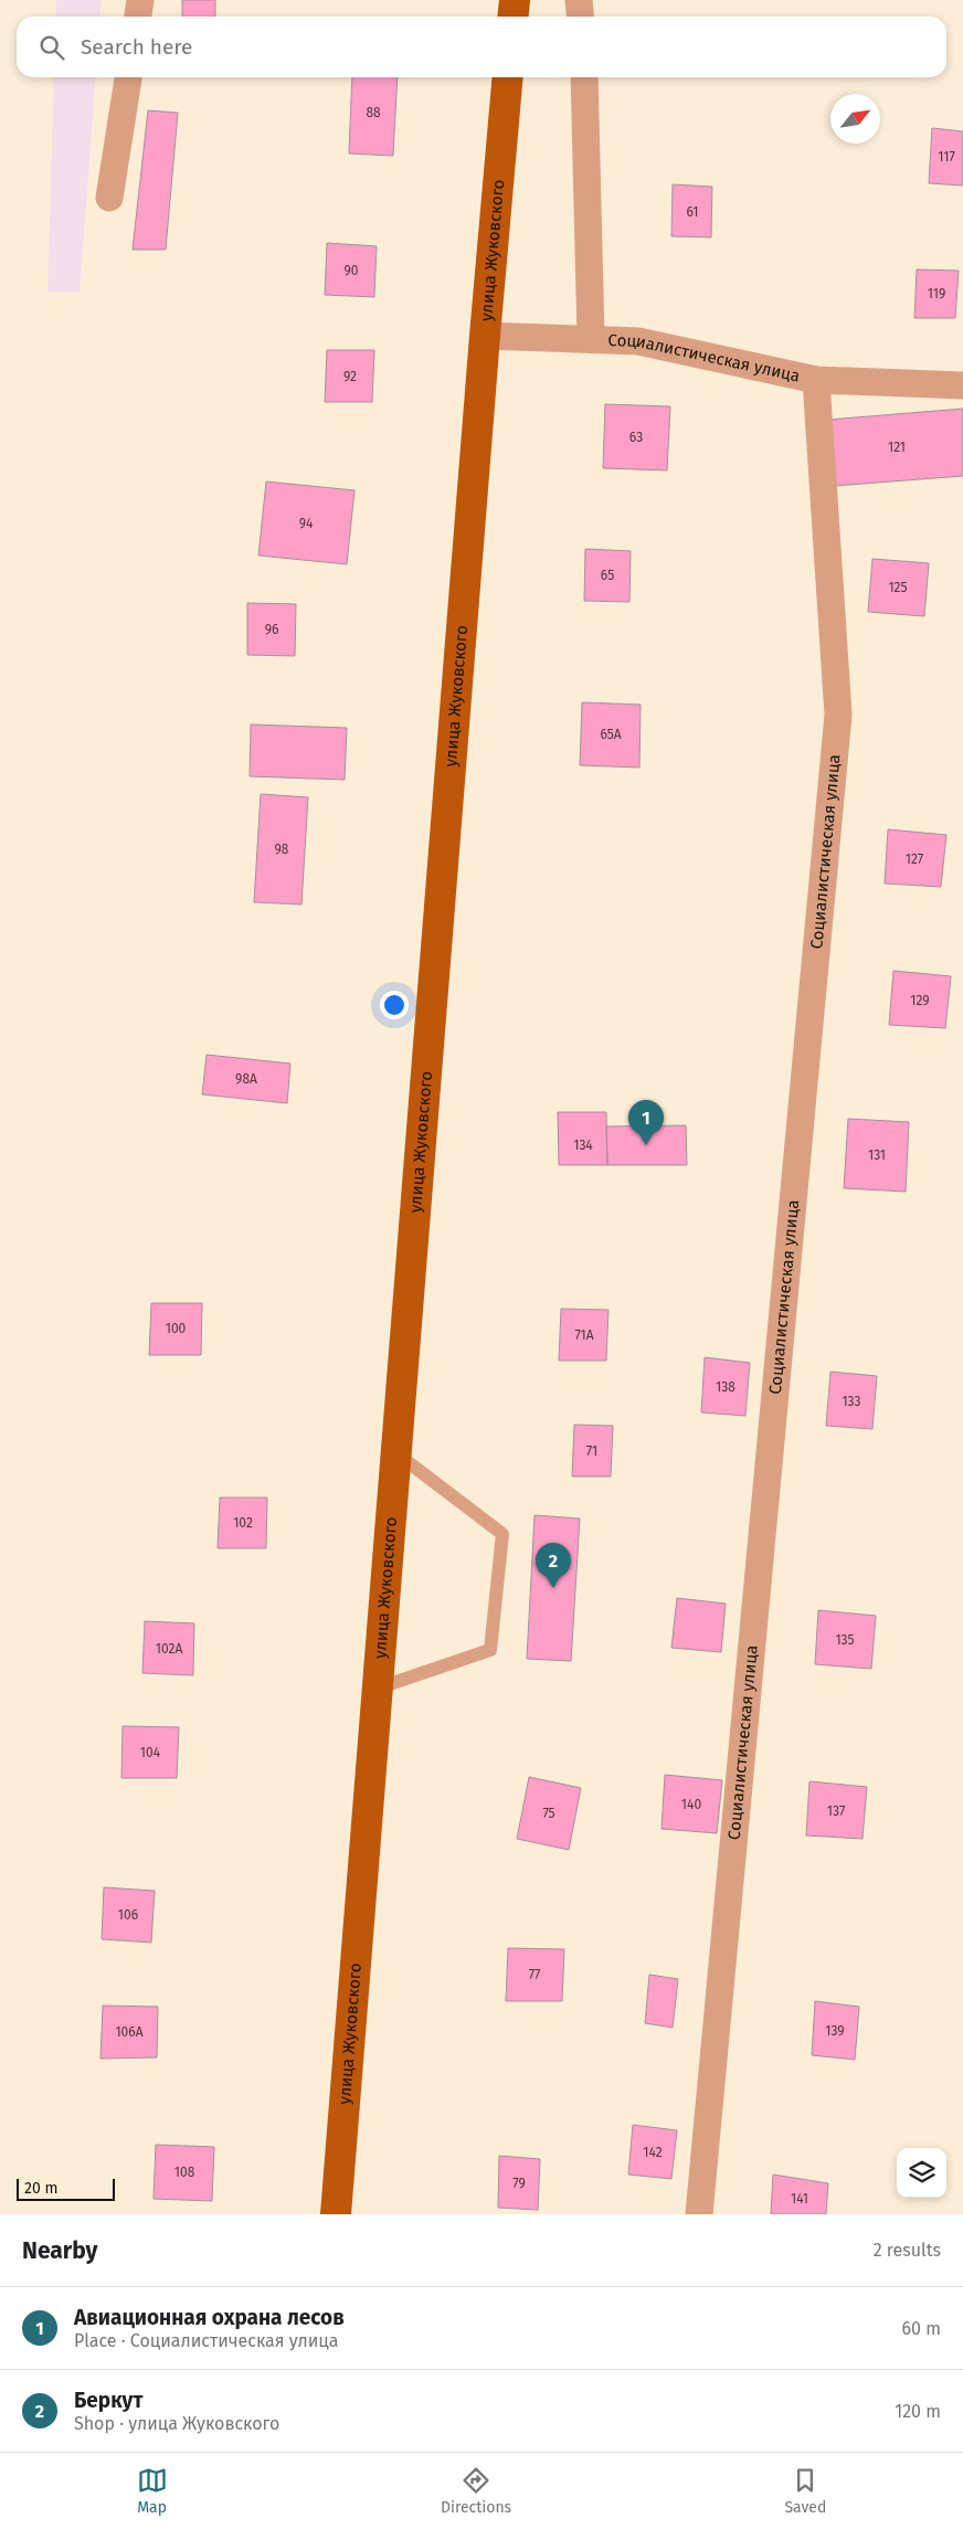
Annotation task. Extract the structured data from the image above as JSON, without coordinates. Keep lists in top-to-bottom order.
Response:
{
  "streets": {
    "main road": ["улица Жуковского"],
    "street": ["Социалистическая улица"]
  },
  "crossings": [
    ["улица Жуковского", "Социалистическая улица"]
  ],
  "house_numbers": [
    "88",
    "117",
    "61",
    "90",
    "119",
    "92",
    "63",
    "121",
    "94",
    "65",
    "125",
    "96",
    "65А",
    "98",
    "127",
    "129",
    "98А",
    "134",
    "131",
    "100",
    "71А",
    "138",
    "133",
    "71",
    "102",
    "135",
    "102А",
    "104",
    "140",
    "137",
    "75",
    "106",
    "77",
    "139",
    "106А",
    "142",
    "108",
    "79",
    "141"
  ],
  "scale_bar": "20 m",
  "north": "top right",
  "page": {
    "search": "Search here",
    "pins": ["1", "2"],
    "scale": "20 m",
    "heading": ["Nearby", "2 results"],
    "list": [
      {
        "mark": "1",
        "name": "Авиационная охрана лесов",
        "note": "Place · Социалистическая улица",
        "value": "60 m"
      },
      {
        "mark": "2",
        "name": "Беркут",
        "note": "Shop · улица Жуковского",
        "value": "120 m"
      }
    ],
    "nav": ["Map", "Directions", "Saved"]
  }
}
